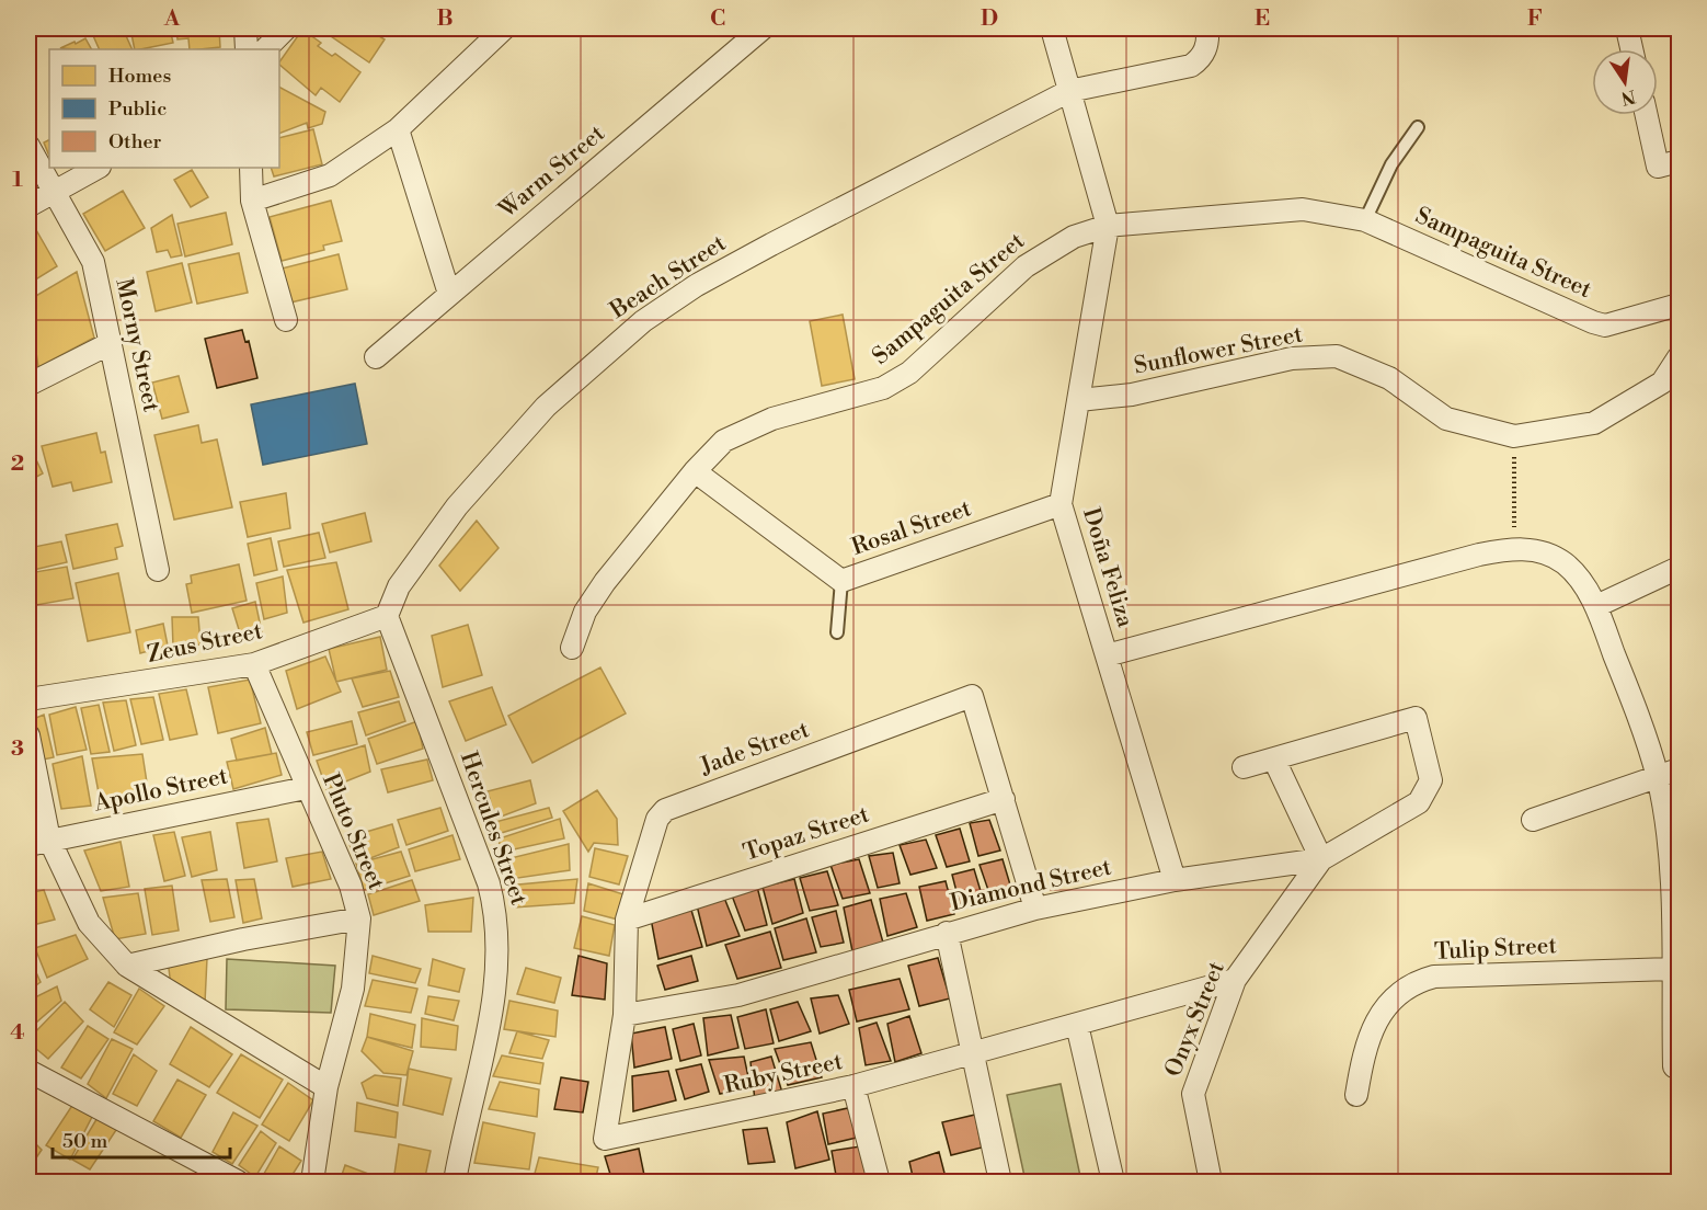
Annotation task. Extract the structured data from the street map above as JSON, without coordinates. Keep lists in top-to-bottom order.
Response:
{
  "streets": {
    "street": [
      "Warm Street",
      "Sampaguita Street",
      "Beach Street",
      "Morny Street",
      "Sunflower Street",
      "Rosal Street",
      "Doña Feliza",
      "Zeus Street",
      "Jade Street",
      "Apollo Street",
      "Hercules Street",
      "Pluto Street",
      "Topaz Street",
      "Diamond Street",
      "Tulip Street",
      "Onyx Street",
      "Ruby Street"
    ]
  },
  "crossings": [
    ["Sampaguita Street", "Rosal Street"],
    ["Sampaguita Street", "Doña Feliza"],
    ["Beach Street", "Zeus Street"],
    ["Beach Street", "Hercules Street"],
    ["Sunflower Street", "Doña Feliza"],
    ["Rosal Street", "Doña Feliza"],
    ["Doña Feliza", "Diamond Street"],
    ["Zeus Street", "Hercules Street"],
    ["Zeus Street", "Pluto Street"],
    ["Jade Street", "Topaz Street"],
    ["Jade Street", "Diamond Street"],
    ["Jade Street", "Ruby Street"],
    ["Apollo Street", "Pluto Street"],
    ["Diamond Street", "Onyx Street"],
    ["Onyx Street", "Ruby Street"]
  ],
  "legend": ["Homes", "Public", "Other"],
  "scale_bar": "50 m",
  "north": "bottom",
  "grid": {
    "columns": [
      "A",
      "B",
      "C",
      "D",
      "E",
      "F"
    ],
    "rows": [
      "1",
      "2",
      "3",
      "4"
    ]
  }
}
